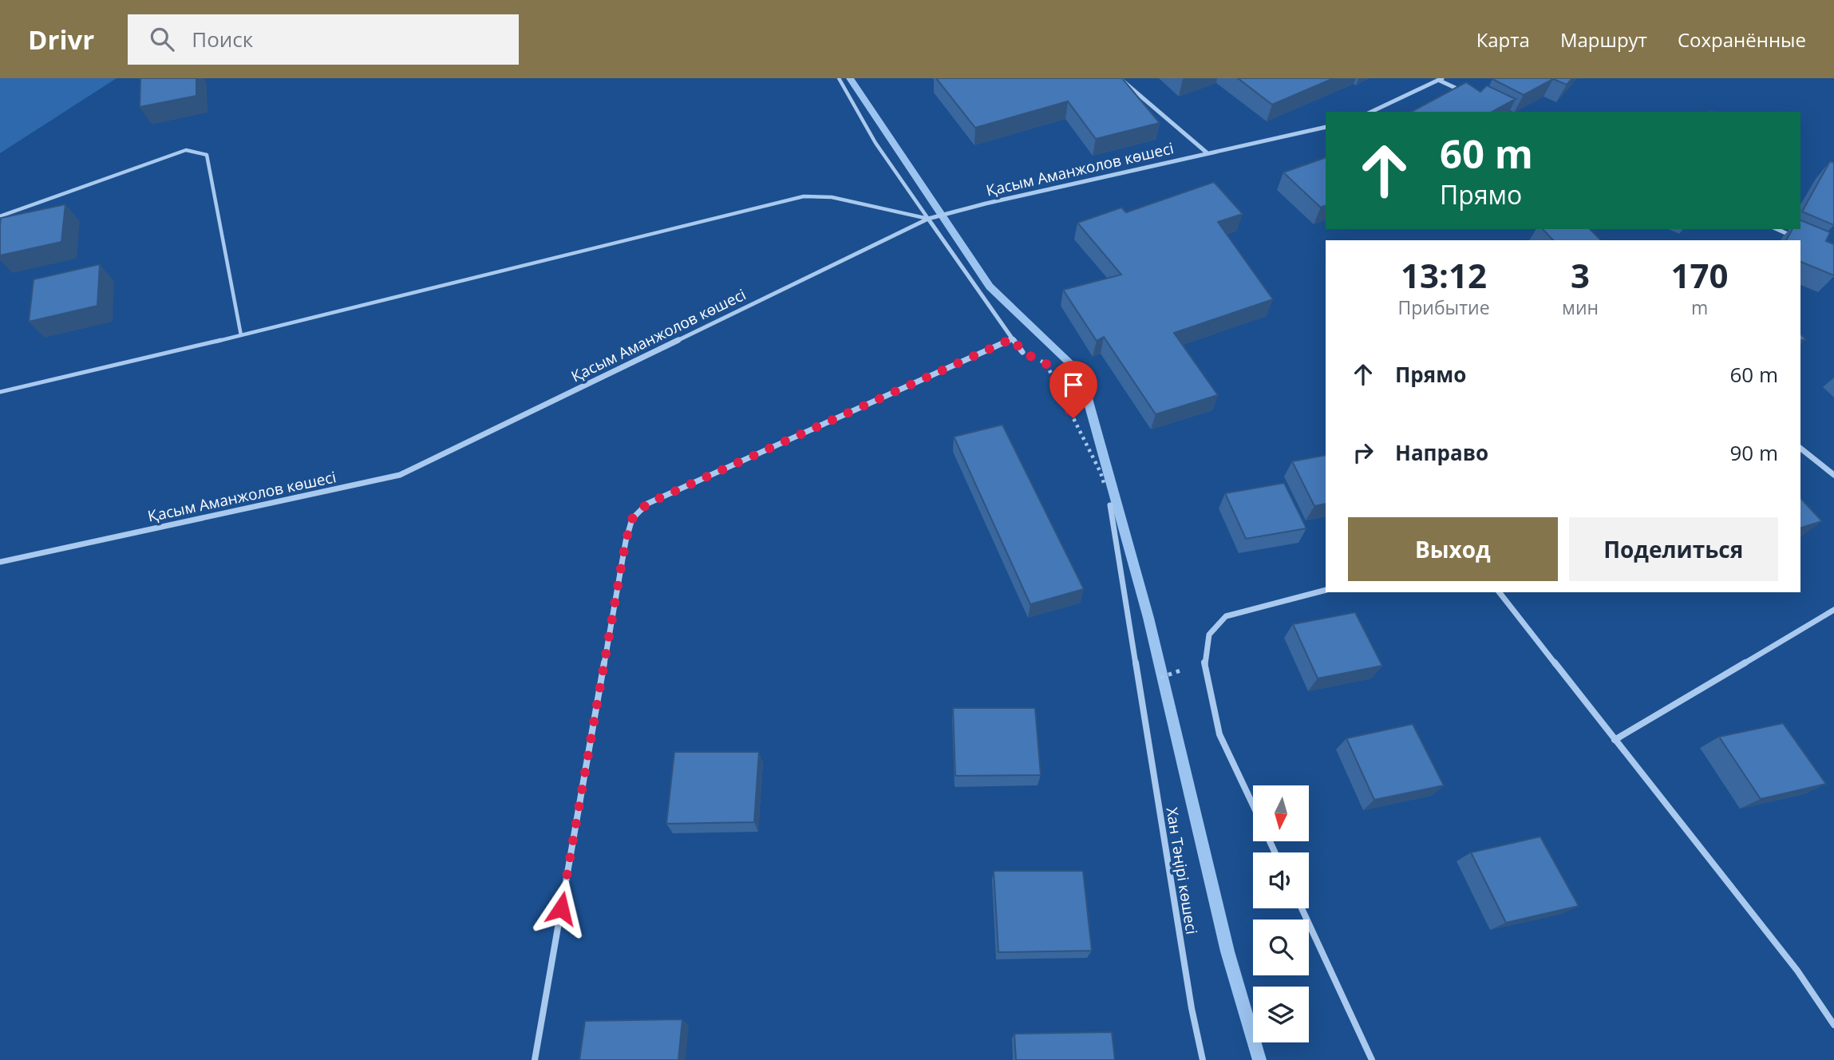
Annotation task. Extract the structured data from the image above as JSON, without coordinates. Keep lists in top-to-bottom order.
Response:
{
  "streets": {
    "street": ["Қасым Аманжолов көшесі", "Хан Тәңірі көшесі"]
  },
  "north": "bottom",
  "page": {
    "header": "Drivr",
    "search": "Поиск",
    "nav": ["Карта", "Маршрут", "Сохранённые"],
    "turn": ["60 m", "Прямо"],
    "eta": [
      "13:12",
      "Прибытие",
      "3",
      "мин",
      "170",
      "m"
    ],
    "list": [
      {
        "name": "Прямо",
        "value": "60 m"
      },
      {
        "name": "Направо",
        "value": "90 m"
      }
    ],
    "buttons": ["Выход", "Поделиться"]
  }
}
